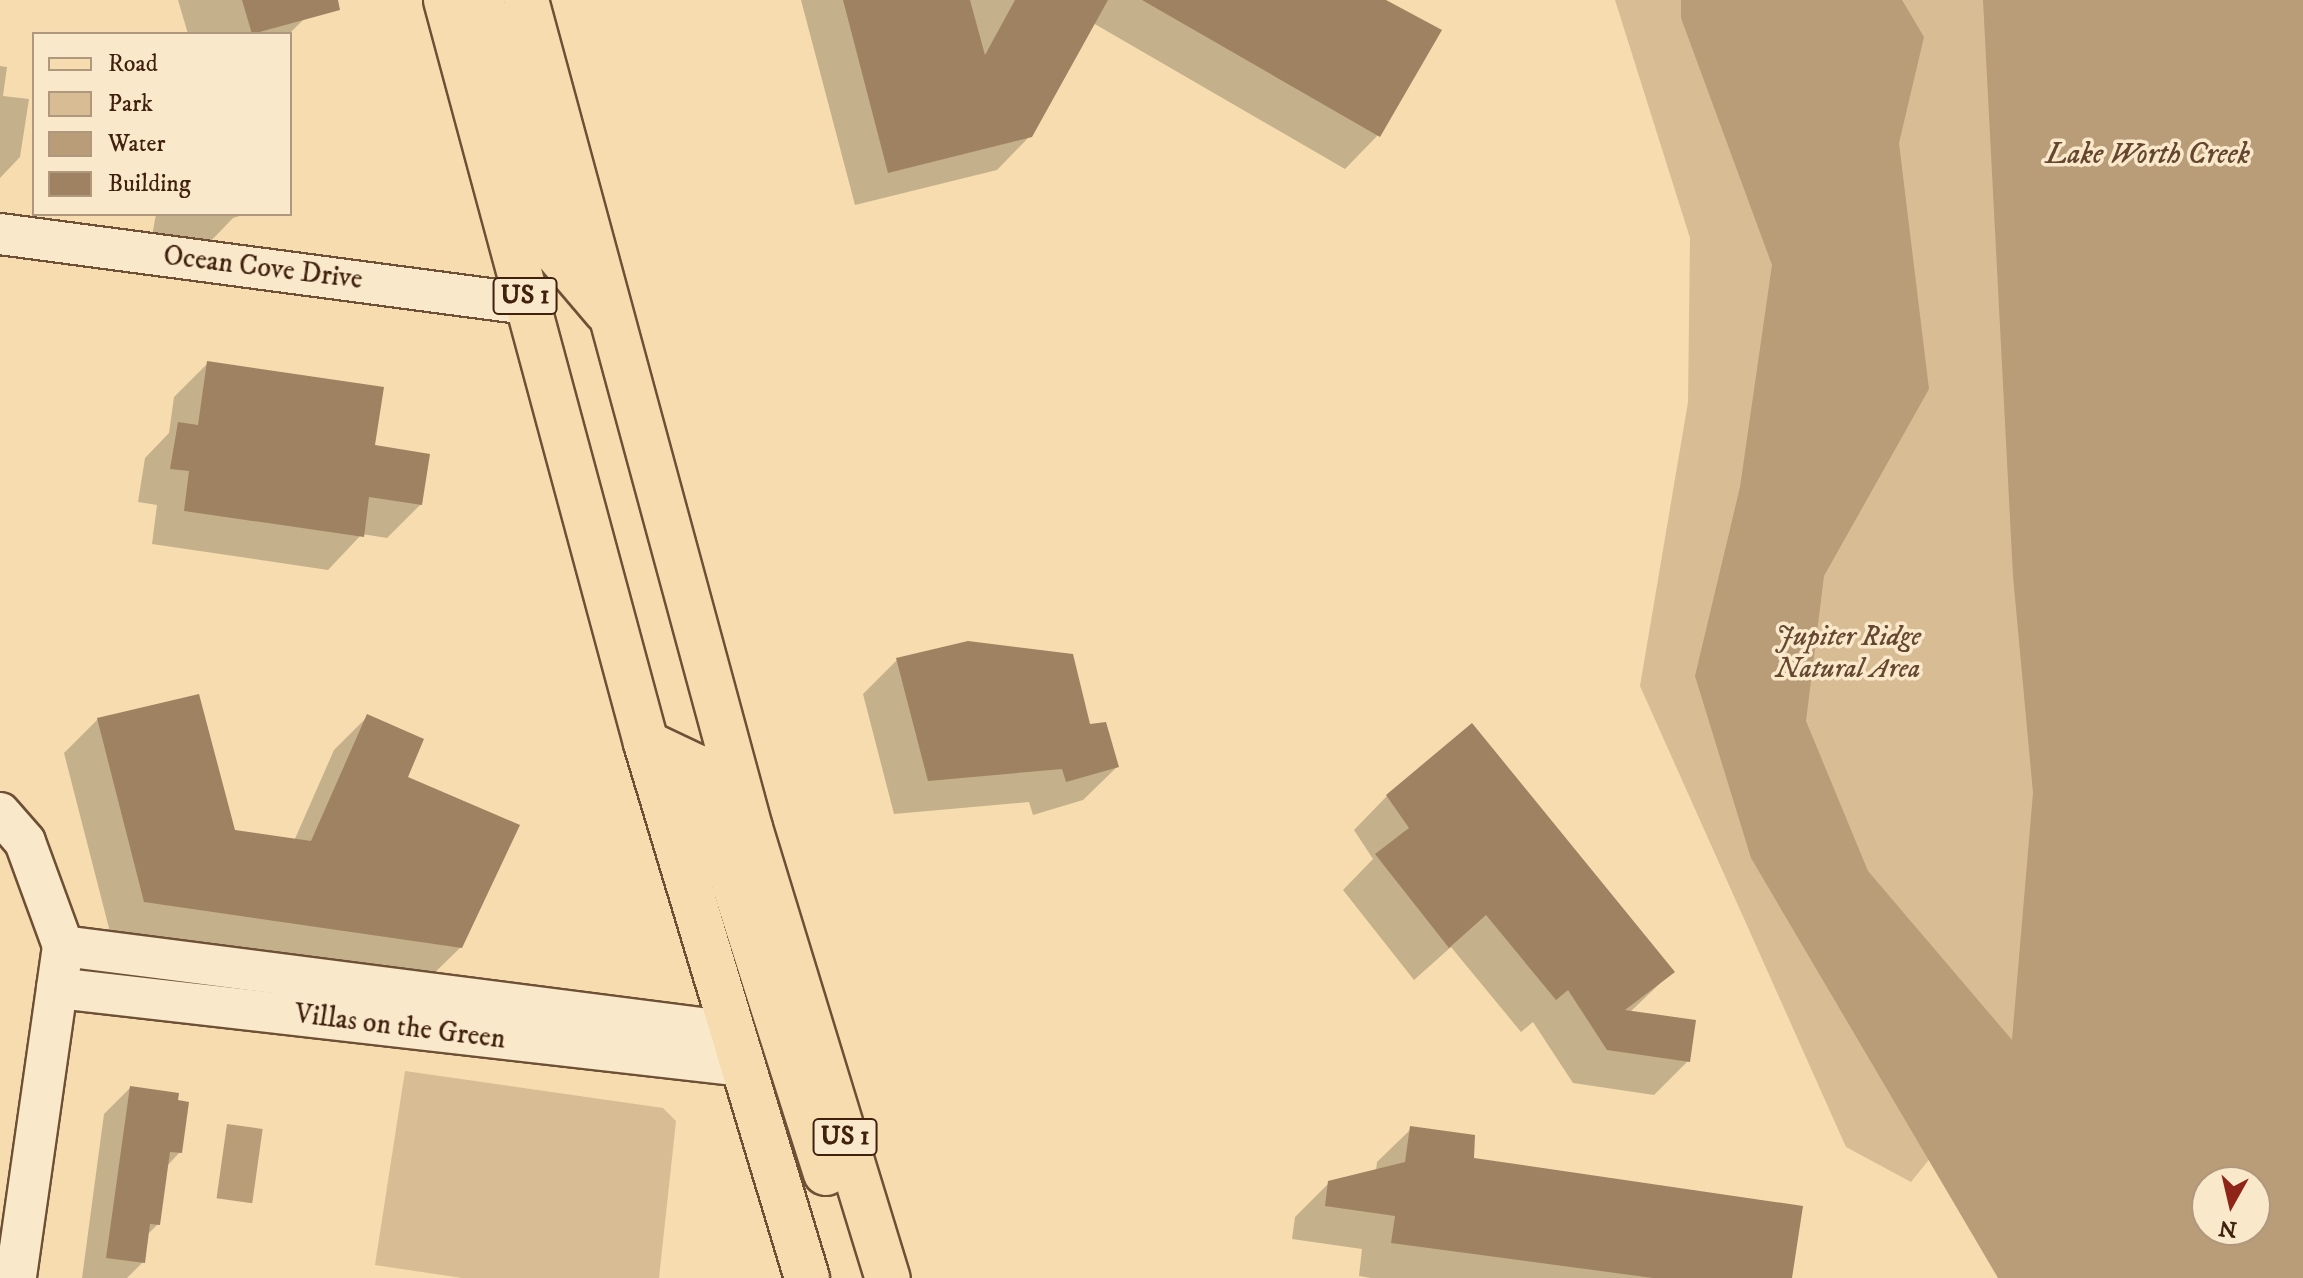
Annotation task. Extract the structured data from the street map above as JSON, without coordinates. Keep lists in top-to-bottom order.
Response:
{
  "streets": {
    "main road": ["US 1"],
    "street": ["Ocean Cove Drive", "Villas on the Green"]
  },
  "crossings": [
    ["Ocean Cove Drive", "US 1"],
    ["US 1", "Villas on the Green"]
  ],
  "water": ["Lake Worth Creek"],
  "parks": ["Jupiter Ridge Natural Area"],
  "legend": [
    "Road",
    "Park",
    "Water",
    "Building"
  ],
  "north": "bottom"
}
